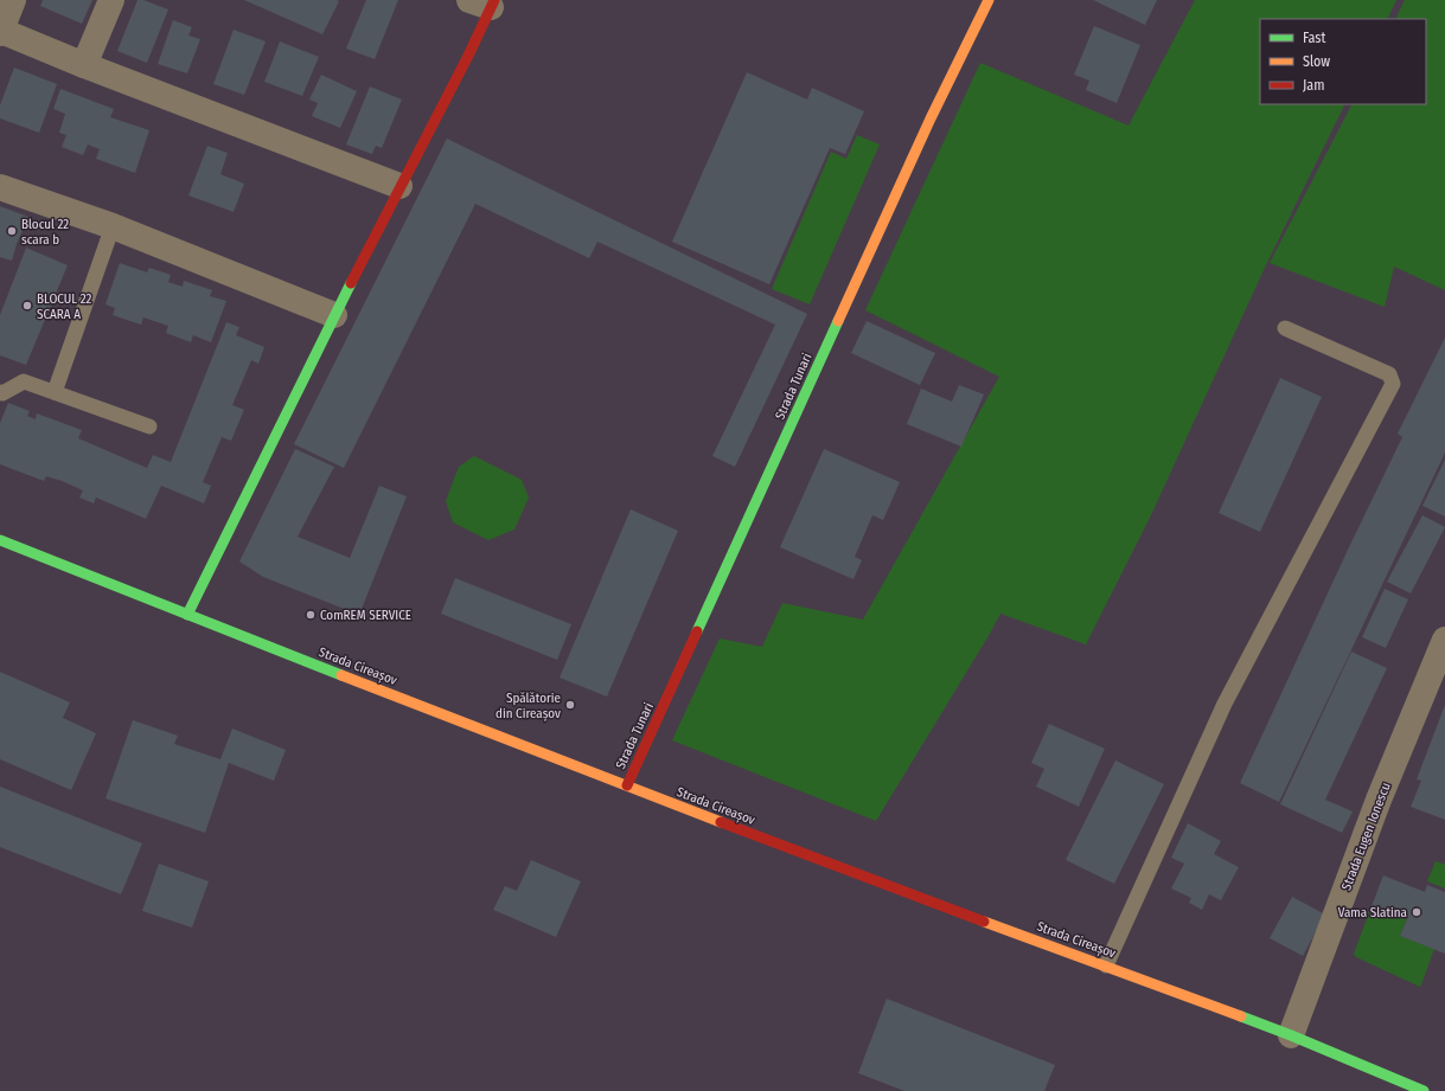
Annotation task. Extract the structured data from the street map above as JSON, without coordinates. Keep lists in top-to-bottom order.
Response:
{
  "streets": {
    "street": ["Strada Tunari", "Strada Cireașov", "Strada Eugen Ionescu"]
  },
  "crossings": [
    ["Strada Tunari", "Strada Cireașov"],
    ["Strada Cireașov", "Strada Eugen Ionescu"]
  ],
  "places": [
    "Blocul 22 scara b",
    "BLOCUL 22 SCARA A",
    "ComREM SERVICE",
    "Spălătorie din Cireașov",
    "Vama Slatina"
  ],
  "legend": ["Fast", "Slow", "Jam"]
}
